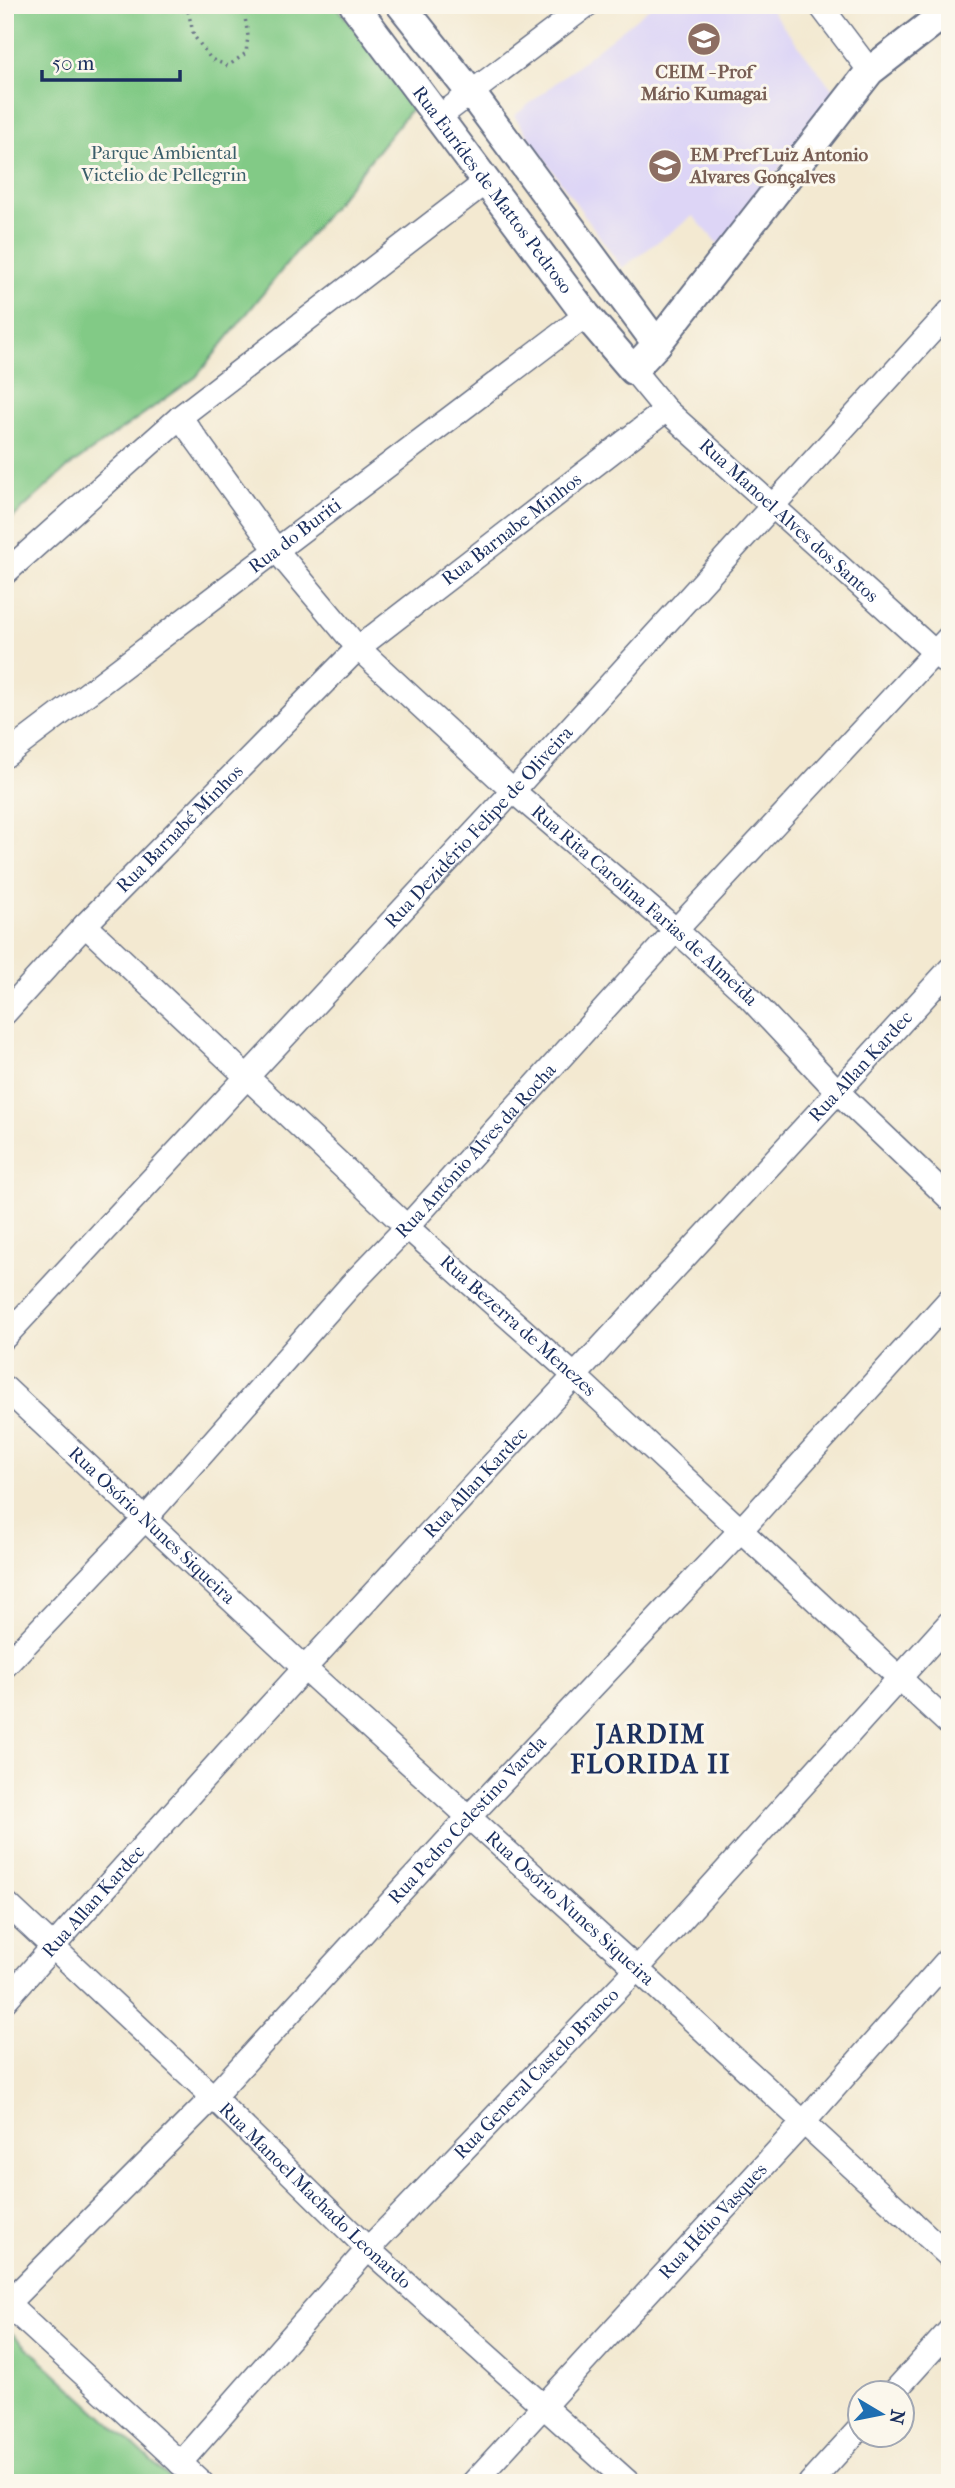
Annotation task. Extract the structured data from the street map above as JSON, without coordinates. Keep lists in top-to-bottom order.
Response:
{
  "streets": {
    "street": [
      "Rua Eurídes de Mattos Pedroso",
      "Rua Manoel Alves dos Santos",
      "Rua Barnabe Minhos",
      "Rua do Buriti",
      "Rua Dezidério Felipe de Oliveira",
      "Rua Barnabé Minhos",
      "Rua Rita Carolina Farias de Almeida",
      "Rua Allan Kardec",
      "Rua Antônio Alves da Rocha",
      "Rua Bezerra de Menezes",
      "Rua Osório Nunes Siqueira",
      "Rua Pedro Celestino Varela",
      "Rua General Castelo Branco",
      "Rua Manoel Machado Leonardo",
      "Rua Hélio Vasques"
    ]
  },
  "crossings": [
    ["Rua Eurídes de Mattos Pedroso", "Rua Manoel Alves dos Santos"],
    ["Rua Eurídes de Mattos Pedroso", "Rua do Buriti"],
    ["Rua Manoel Alves dos Santos", "Rua Barnabe Minhos"],
    ["Rua Manoel Alves dos Santos", "Rua Dezidério Felipe de Oliveira"],
    ["Rua Manoel Alves dos Santos", "Rua Antônio Alves da Rocha"],
    ["Rua Barnabe Minhos", "Rua Barnabé Minhos"],
    ["Rua Barnabe Minhos", "Rua Rita Carolina Farias de Almeida"],
    ["Rua do Buriti", "Rua Rita Carolina Farias de Almeida"],
    ["Rua Dezidério Felipe de Oliveira", "Rua Rita Carolina Farias de Almeida"],
    ["Rua Dezidério Felipe de Oliveira", "Rua Bezerra de Menezes"],
    ["Rua Barnabé Minhos", "Rua Rita Carolina Farias de Almeida"],
    ["Rua Barnabé Minhos", "Rua Bezerra de Menezes"],
    ["Rua Rita Carolina Farias de Almeida", "Rua Allan Kardec"],
    ["Rua Rita Carolina Farias de Almeida", "Rua Antônio Alves da Rocha"],
    ["Rua Allan Kardec", "Rua Bezerra de Menezes"],
    ["Rua Allan Kardec", "Rua Osório Nunes Siqueira"],
    ["Rua Allan Kardec", "Rua Manoel Machado Leonardo"],
    ["Rua Antônio Alves da Rocha", "Rua Bezerra de Menezes"],
    ["Rua Antônio Alves da Rocha", "Rua Osório Nunes Siqueira"],
    ["Rua Bezerra de Menezes", "Rua Pedro Celestino Varela"],
    ["Rua Bezerra de Menezes", "Rua General Castelo Branco"],
    ["Rua Osório Nunes Siqueira", "Rua Pedro Celestino Varela"],
    ["Rua Osório Nunes Siqueira", "Rua General Castelo Branco"],
    ["Rua Osório Nunes Siqueira", "Rua Hélio Vasques"],
    ["Rua Pedro Celestino Varela", "Rua Manoel Machado Leonardo"],
    ["Rua General Castelo Branco", "Rua Manoel Machado Leonardo"],
    ["Rua Manoel Machado Leonardo", "Rua Hélio Vasques"]
  ],
  "districts": ["JARDIM FLORIDA II"],
  "parks": ["Parque Ambiental Victelio de Pellegrin"],
  "places": {
    "school or university": ["CEIM - Prof Mário Kumagai", "EM Pref Luiz Antonio Alvares Gonçalves"]
  },
  "scale_bar": "50 m",
  "north": "right"
}
